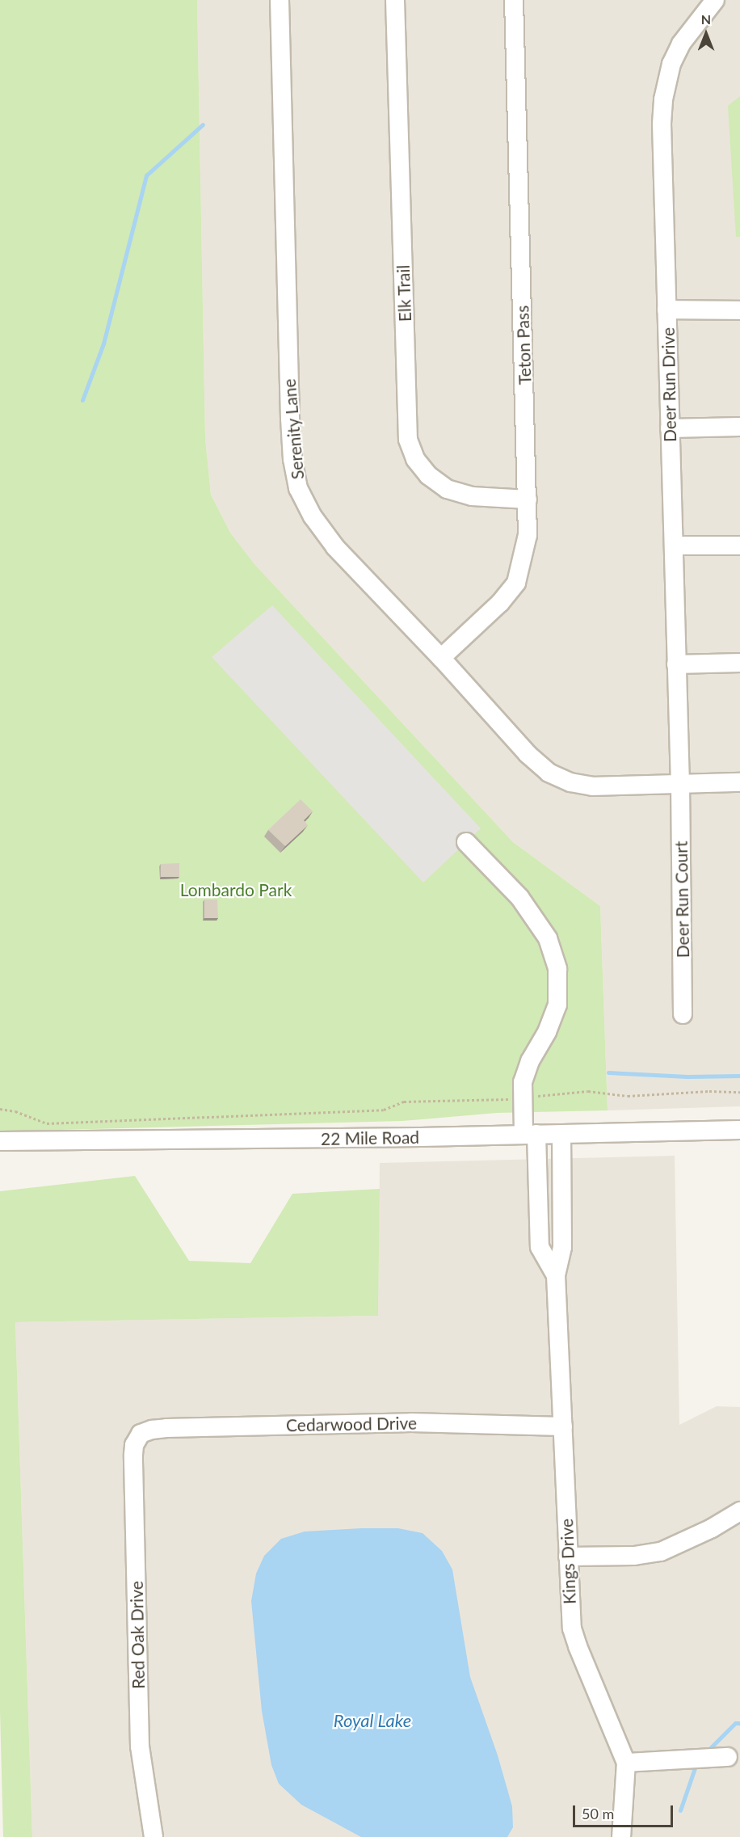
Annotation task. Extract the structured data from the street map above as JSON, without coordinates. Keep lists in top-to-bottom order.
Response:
{
  "streets": {
    "street": [
      "Elk Trail",
      "Teton Pass",
      "Deer Run Drive",
      "Serenity Lane",
      "Deer Run Court",
      "22 Mile Road",
      "Cedarwood Drive",
      "Kings Drive",
      "Red Oak Drive"
    ]
  },
  "crossings": [
    ["Elk Trail", "Teton Pass"],
    ["Teton Pass", "Serenity Lane"],
    ["Deer Run Drive", "Serenity Lane"],
    ["Deer Run Drive", "Deer Run Court"],
    ["Serenity Lane", "Deer Run Court"],
    ["22 Mile Road", "Kings Drive"],
    ["Cedarwood Drive", "Kings Drive"],
    ["Cedarwood Drive", "Red Oak Drive"]
  ],
  "water": ["Royal Lake"],
  "parks": ["Lombardo Park"],
  "scale_bar": "50 m",
  "north": "top"
}
